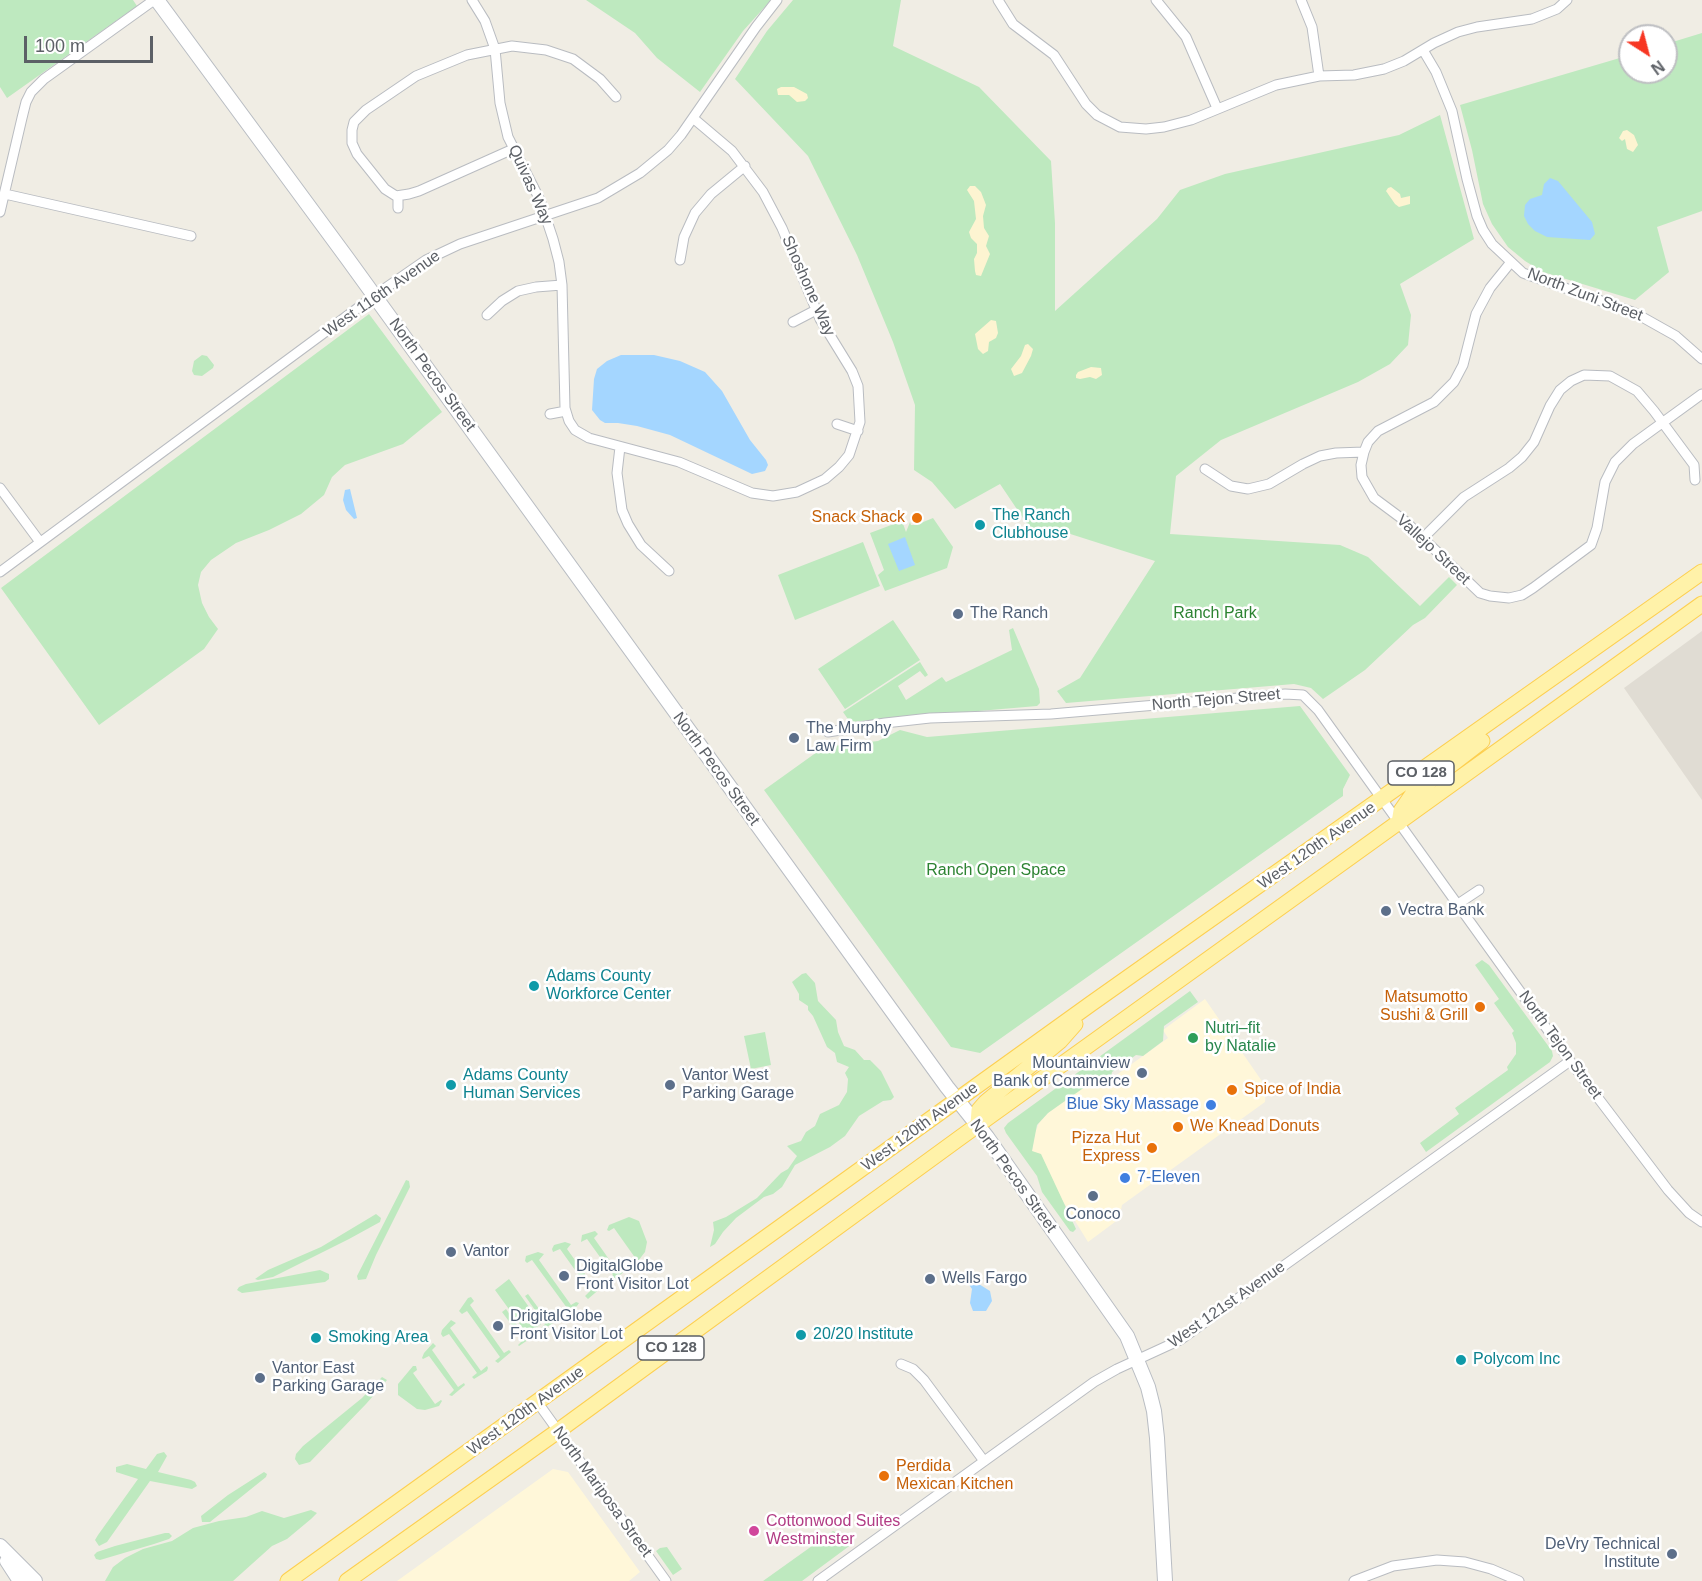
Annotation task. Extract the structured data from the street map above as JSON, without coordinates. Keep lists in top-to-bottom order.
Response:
{
  "streets": {
    "main road": ["CO 128", "West 120th Avenue"],
    "street": [
      "Quivas Way",
      "Shoshone Way",
      "West 116th Avenue",
      "North Zuni Street",
      "North Pecos Street",
      "Vallejo Street",
      "North Tejon Street",
      "West 121st Avenue",
      "North Mariposa Street"
    ]
  },
  "crossings": [
    ["Quivas Way", "West 116th Avenue"],
    ["Shoshone Way", "West 116th Avenue"],
    ["West 116th Avenue", "North Pecos Street"],
    ["North Pecos Street", "West 120th Avenue"],
    ["North Pecos Street", "West 121st Avenue"],
    ["North Tejon Street", "West 120th Avenue"],
    ["North Tejon Street", "West 121st Avenue"],
    ["West 120th Avenue", "North Mariposa Street"]
  ],
  "parks": ["Ranch Park", "Ranch Open Space"],
  "places": [
    "Snack Shack",
    "The Ranch Clubhouse",
    "The Ranch",
    "The Murphy Law Firm",
    "Vectra Bank",
    "Adams County Workforce Center",
    "Matsumotto Sushi & Grill",
    "Nutri–fit by Natalie",
    "Mountainview Bank of Commerce",
    "Adams County Human Services",
    "Vantor West Parking Garage",
    "Spice of India",
    "Blue Sky Massage",
    "We Knead Donuts",
    "Pizza Hut Express",
    "7-Eleven",
    "Conoco",
    "Vantor",
    "DigitalGlobe Front Visitor Lot",
    "Wells Fargo",
    "DrigitalGlobe Front Visitor Lot",
    "20/20 Institute",
    "Smoking Area",
    "Polycom Inc",
    "Vantor East Parking Garage",
    "Perdida Mexican Kitchen",
    "Cottonwood Suites Westminster",
    "DeVry Technical Institute"
  ],
  "scale_bar": "100 m",
  "north": "bottom right"
}
